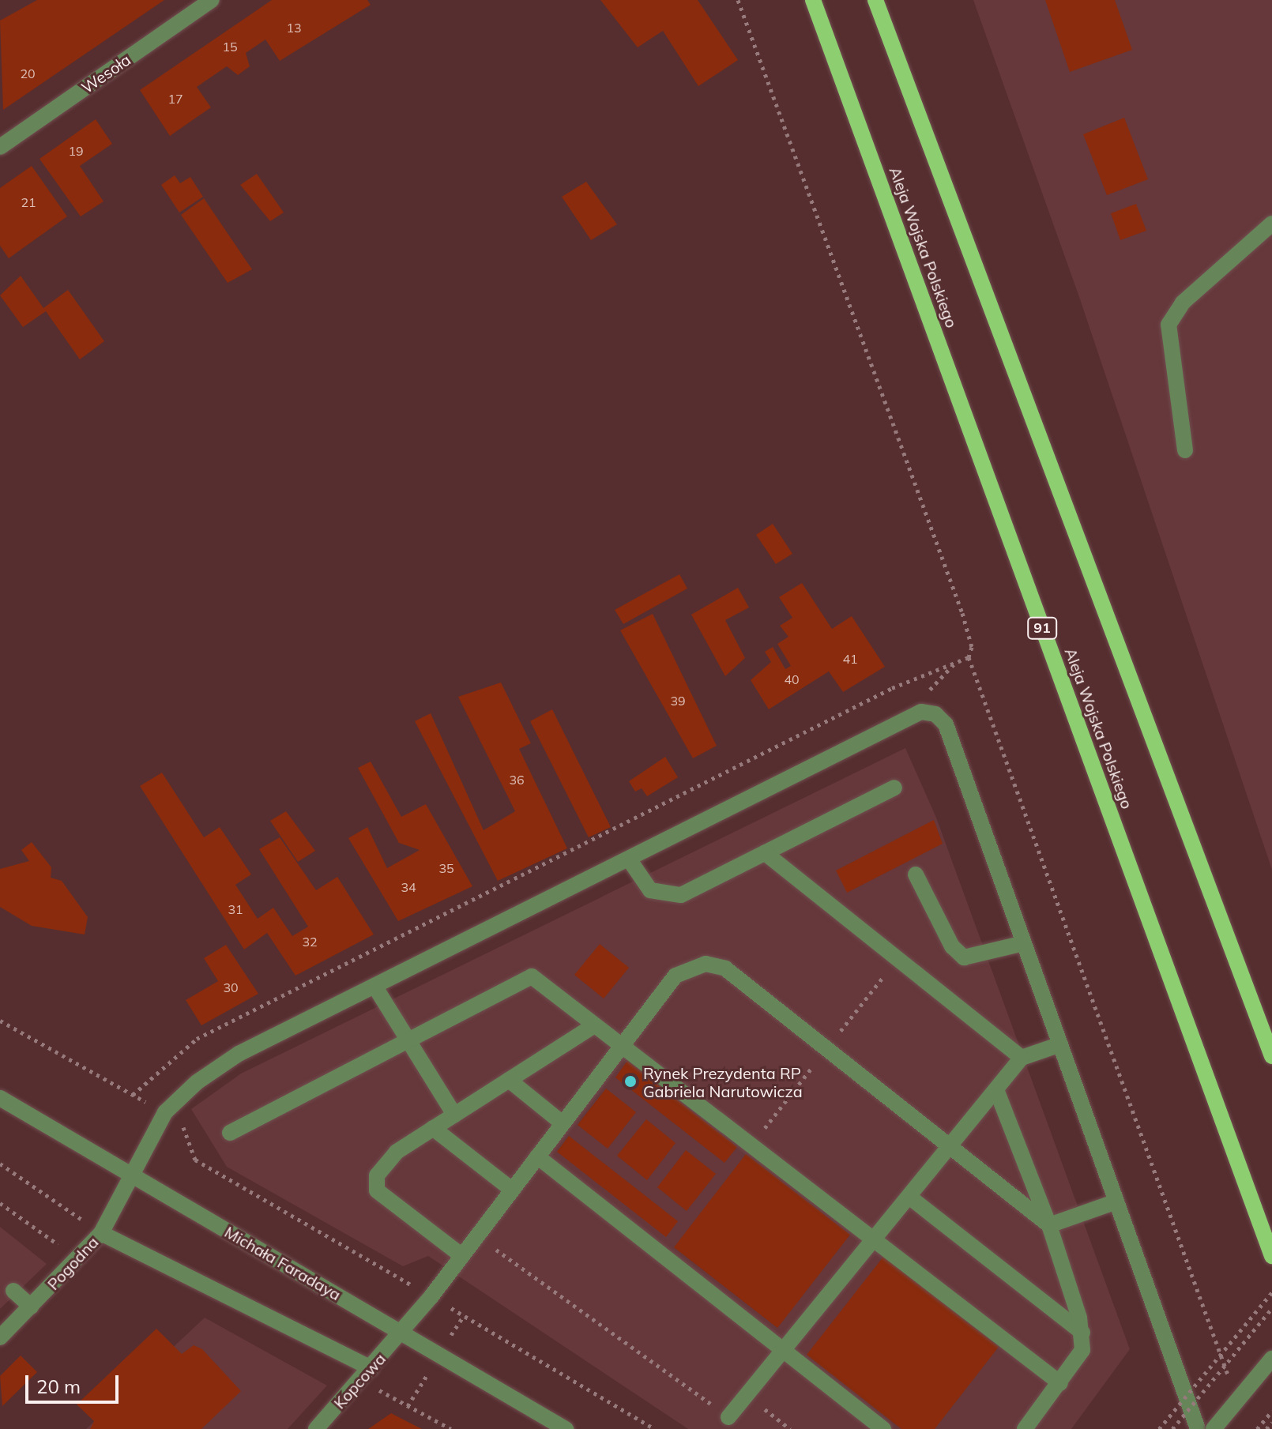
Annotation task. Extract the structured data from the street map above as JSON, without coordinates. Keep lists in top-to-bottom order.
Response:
{
  "streets": {
    "main road": ["Aleja Wojska Polskiego", "91"],
    "street": [
      "Wesoła",
      "Pogodna",
      "Michała Faradaya",
      "Kopcowa"
    ]
  },
  "crossings": [
    ["Pogodna", "Michała Faradaya"],
    ["Michała Faradaya", "Kopcowa"]
  ],
  "places": ["Rynek Prezydenta RP Gabriela Narutowicza"],
  "house_numbers": [
    "13",
    "15",
    "20",
    "17",
    "19",
    "21",
    "41",
    "40",
    "39",
    "36",
    "35",
    "34",
    "31",
    "32",
    "30"
  ],
  "scale_bar": "20 m"
}
